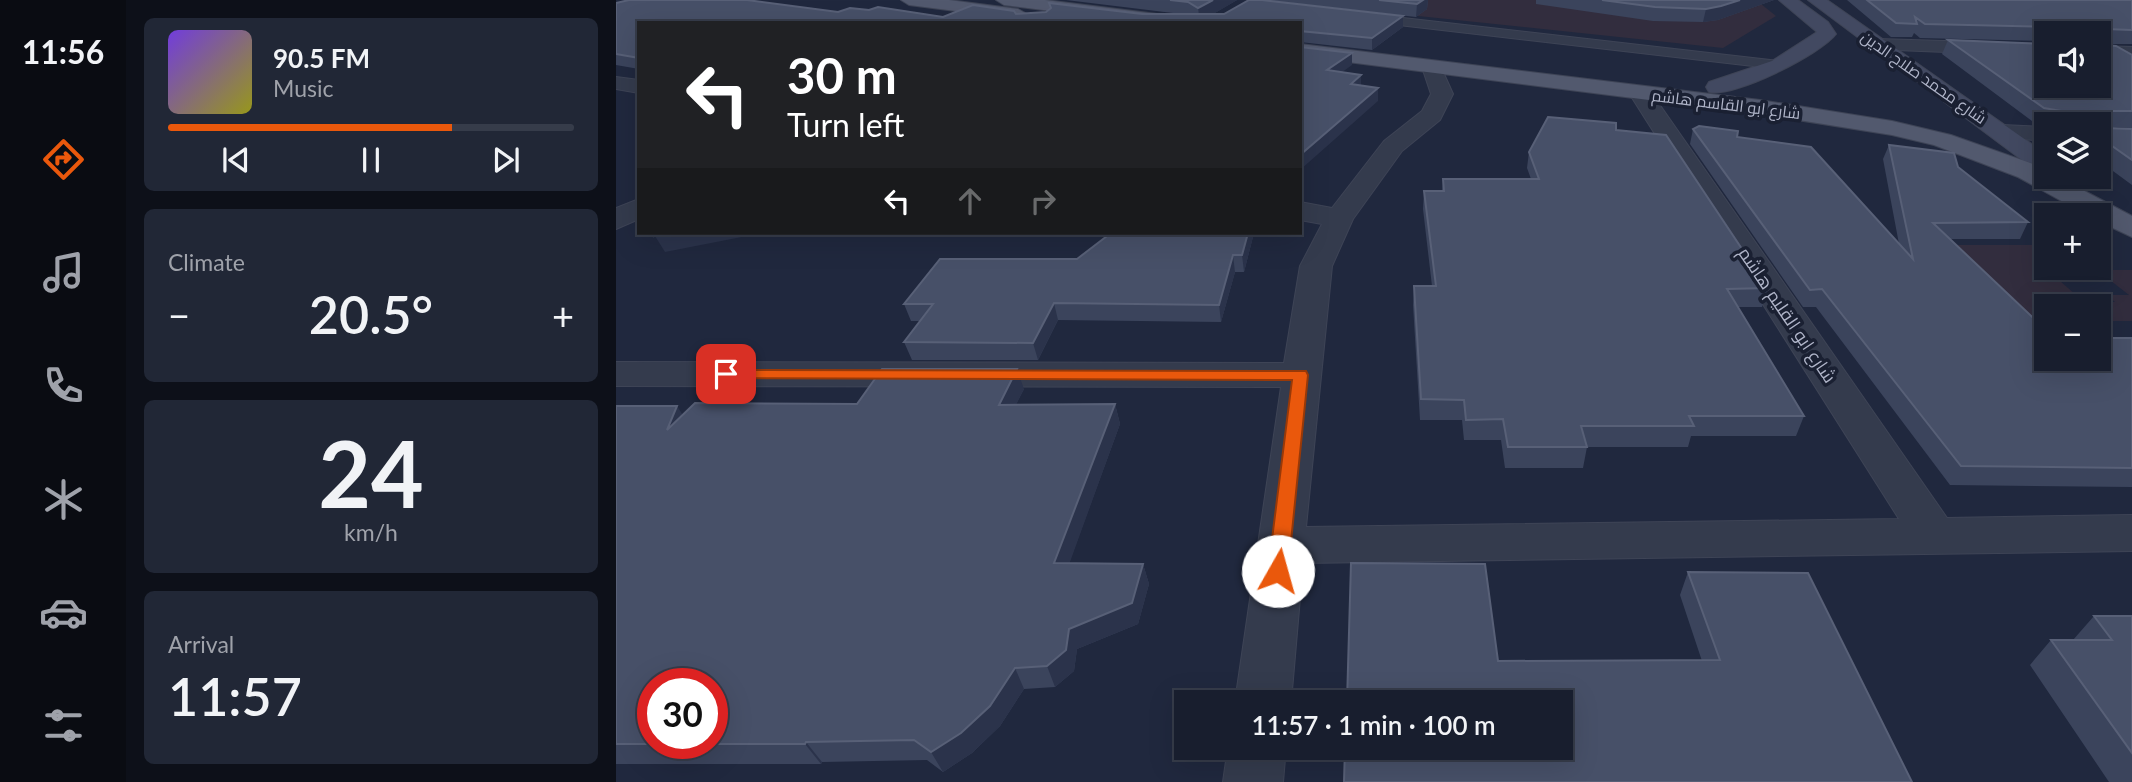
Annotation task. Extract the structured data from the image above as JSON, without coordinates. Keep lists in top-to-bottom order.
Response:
{
  "streets": {
    "main road": ["شارع محمد صلاح الدين", "شارع ابو القاسم هاشم"],
    "street": ["شارع ابو القليم هاشم"]
  },
  "crossings": [
    ["شارع ابو القاسم هاشم", "شارع ابو القليم هاشم"]
  ],
  "page": {
    "tabs": "11:56",
    "map_buttons": ["+", "−"],
    "turn": ["30 m", "Turn left"],
    "song": ["90.5 FM", "Music"],
    "tile": [
      "Climate",
      ["24", "km/h"],
      ["Arrival", "11:57"]
    ],
    "heat": ["−", "20.5°", "+"],
    "limit": "30",
    "trip": "11:57 · 1 min · 100 m"
  }
}
